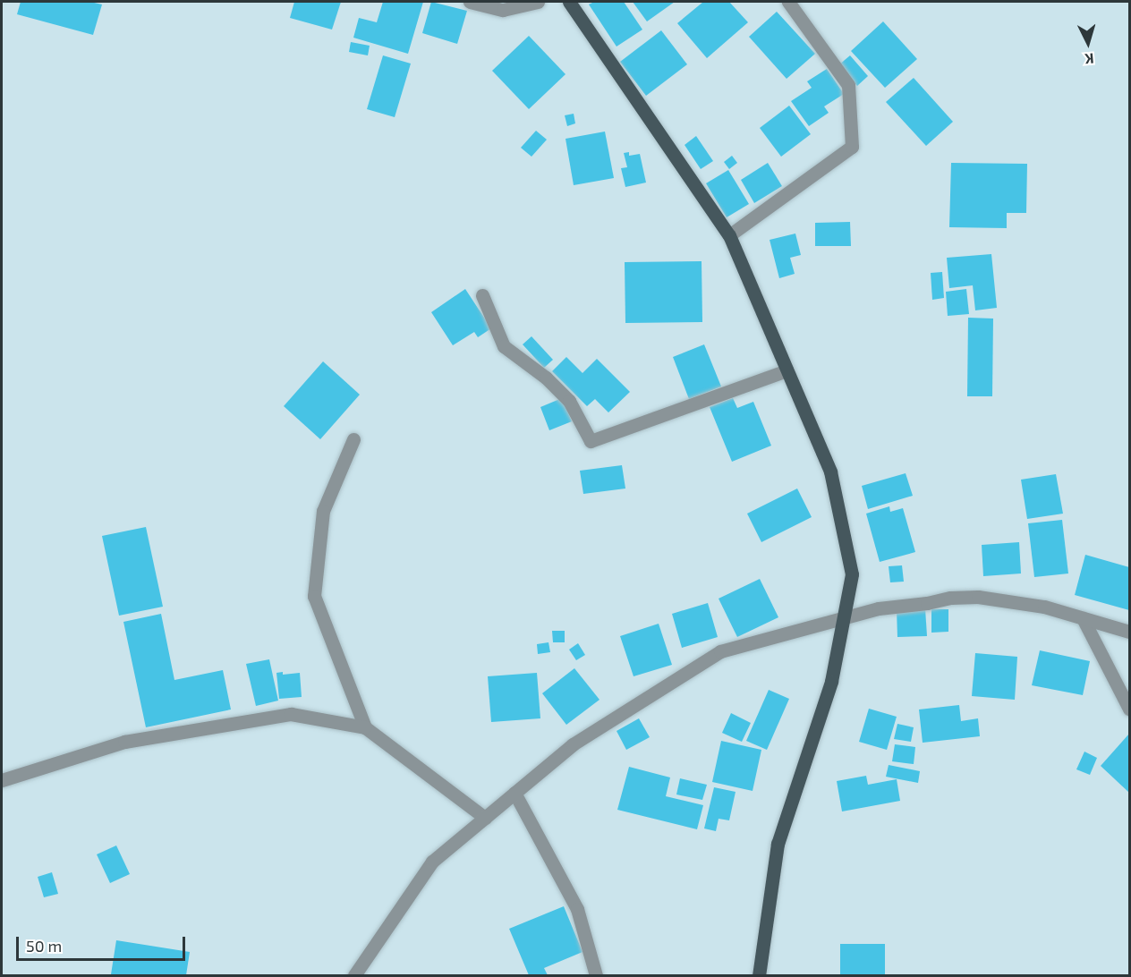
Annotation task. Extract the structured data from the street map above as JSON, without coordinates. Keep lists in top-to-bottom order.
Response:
{
  "scale_bar": "50 m",
  "north": "bottom"
}
